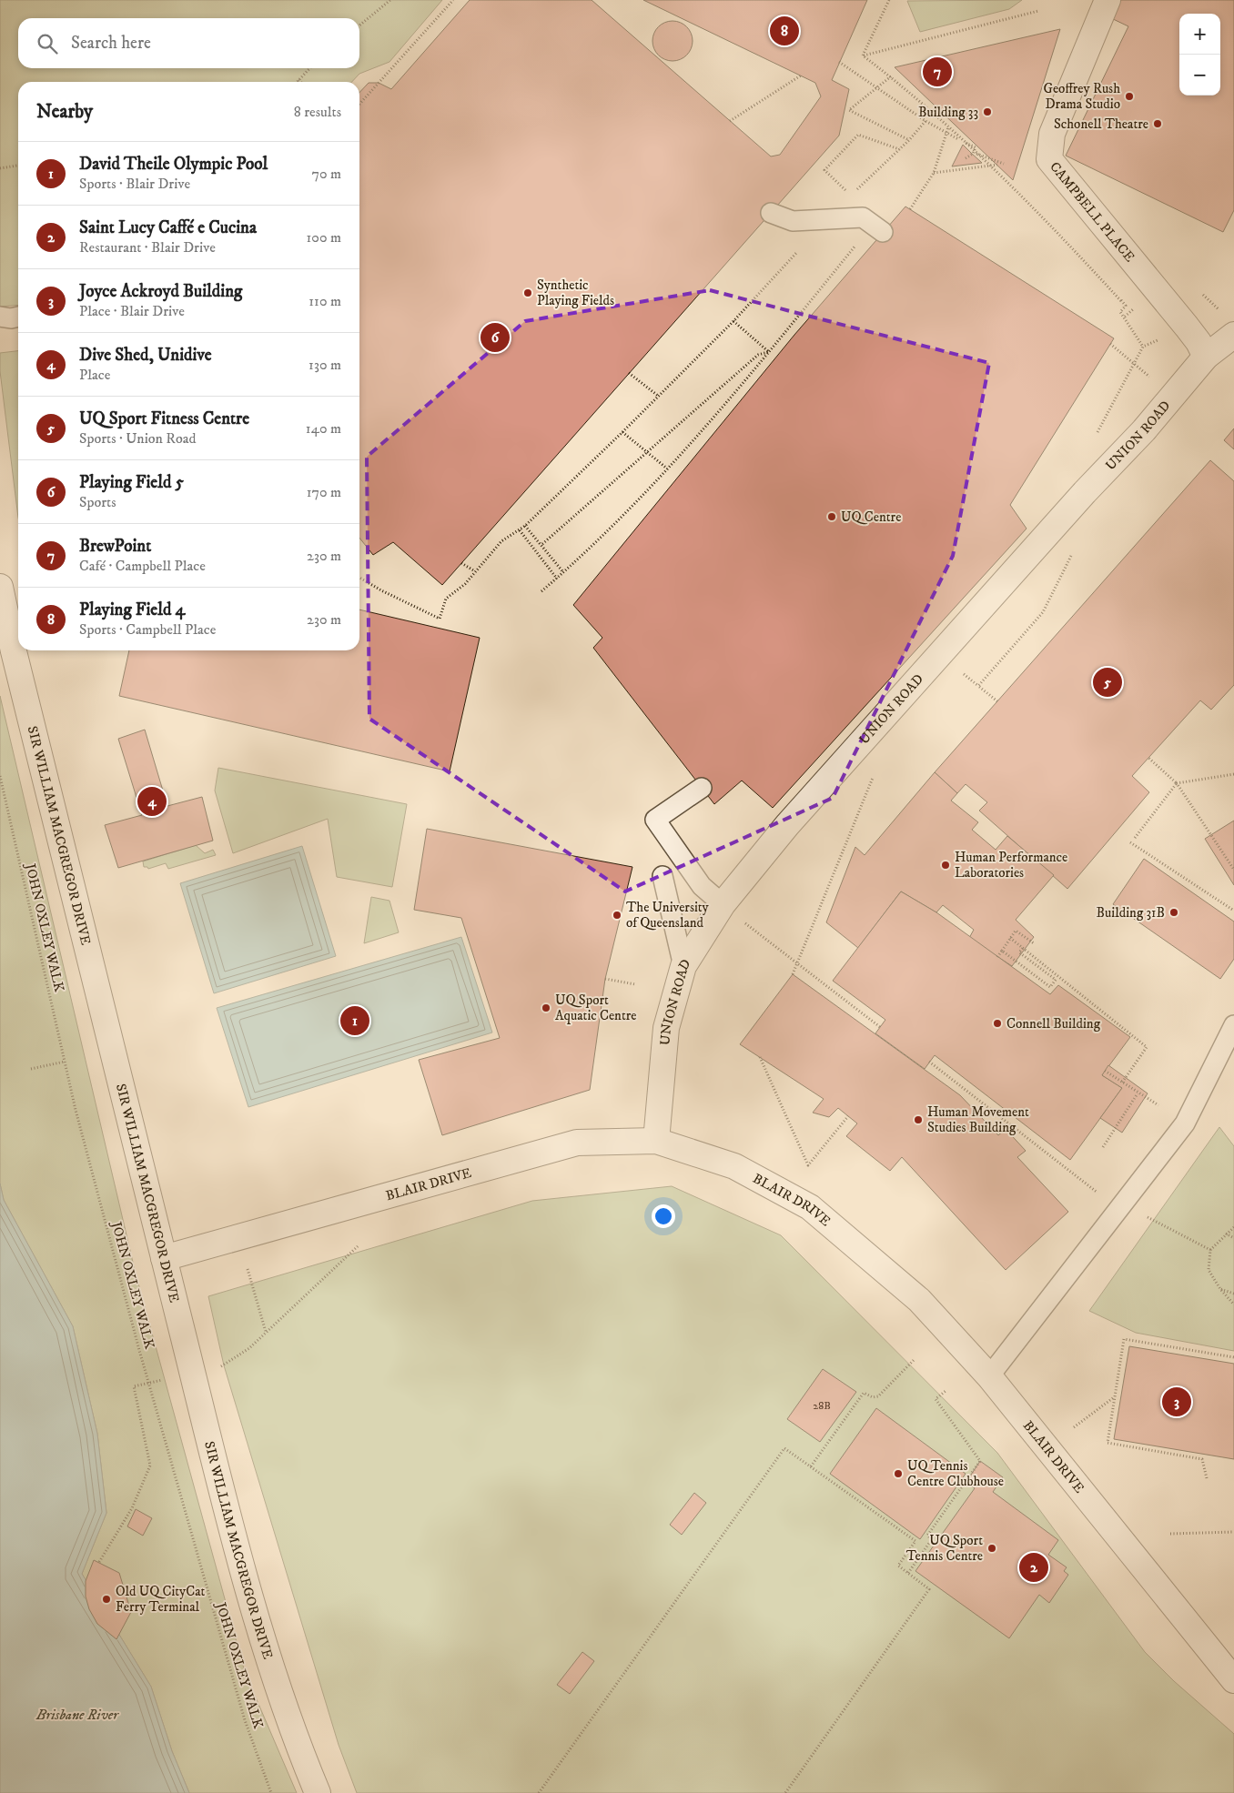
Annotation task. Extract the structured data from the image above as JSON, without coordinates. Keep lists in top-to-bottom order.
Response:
{
  "streets": {
    "street": [
      "CAMPBELL PLACE",
      "UNION ROAD",
      "SIR WILLIAM MACGREGOR DRIVE",
      "BLAIR DRIVE"
    ],
    "path": ["JOHN OXLEY WALK"]
  },
  "crossings": [
    ["CAMPBELL PLACE", "UNION ROAD"],
    ["UNION ROAD", "BLAIR DRIVE"],
    ["SIR WILLIAM MACGREGOR DRIVE", "BLAIR DRIVE"]
  ],
  "water": ["Brisbane River"],
  "places": [
    "Geoffrey Rush Drama Studio",
    "Building 33",
    "Schonell Theatre",
    "Synthetic Playing Fields",
    "UQ Centre",
    "Human Performance Laboratories",
    "Building 31B",
    "The University of Queensland",
    "UQ Sport Aquatic Centre",
    "Connell Building",
    "Human Movement Studies Building",
    "UQ Tennis Centre Clubhouse",
    "UQ Sport Tennis Centre",
    "Old UQ CityCat Ferry Terminal"
  ],
  "house_numbers": ["28B"],
  "page": {
    "map_buttons": ["+", "−"],
    "pins": [
      "8",
      "7",
      "6",
      "5",
      "4",
      "1",
      "3",
      "2"
    ],
    "search": "Search here",
    "heading": ["Nearby", "8 results"],
    "list": [
      {
        "mark": "1",
        "name": "David Theile Olympic Pool",
        "note": "Sports · Blair Drive",
        "value": "70 m"
      },
      {
        "mark": "2",
        "name": "Saint Lucy Caffé e Cucina",
        "note": "Restaurant · Blair Drive",
        "value": "100 m"
      },
      {
        "mark": "3",
        "name": "Joyce Ackroyd Building",
        "note": "Place · Blair Drive",
        "value": "110 m"
      },
      {
        "mark": "4",
        "name": "Dive Shed, Unidive",
        "note": "Place",
        "value": "130 m"
      },
      {
        "mark": "5",
        "name": "UQ Sport Fitness Centre",
        "note": "Sports · Union Road",
        "value": "140 m"
      },
      {
        "mark": "6",
        "name": "Playing Field 5",
        "note": "Sports",
        "value": "170 m"
      },
      {
        "mark": "7",
        "name": "BrewPoint",
        "note": "Café · Campbell Place",
        "value": "230 m"
      },
      {
        "mark": "8",
        "name": "Playing Field 4",
        "note": "Sports · Campbell Place",
        "value": "230 m"
      }
    ]
  }
}
